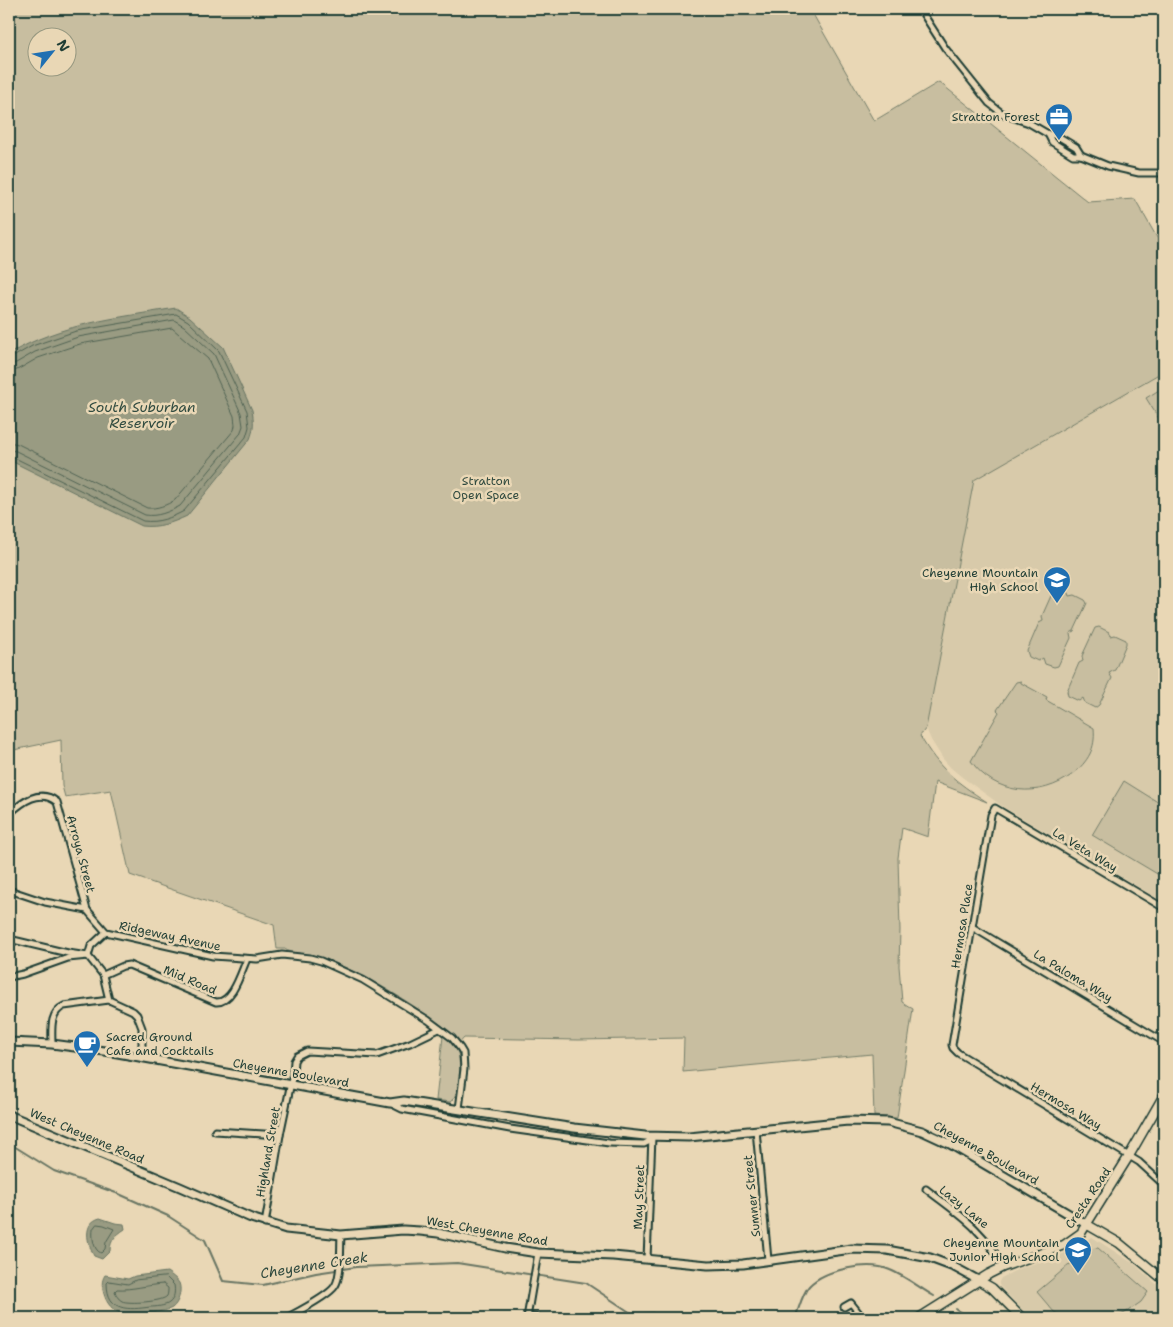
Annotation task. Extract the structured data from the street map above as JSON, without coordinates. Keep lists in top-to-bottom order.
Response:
{
  "streets": {
    "main road": ["Cheyenne Boulevard", "West Cheyenne Road", "Cresta Road"],
    "street": [
      "La Veta Way",
      "Arroya Street",
      "Hermosa Place",
      "Ridgeway Avenue",
      "La Paloma Way",
      "Mid Road",
      "Hermosa Way",
      "Highland Street",
      "Sumner Street",
      "May Street",
      "Lazy Lane"
    ]
  },
  "crossings": [
    ["La Veta Way", "Hermosa Place"],
    ["Arroya Street", "Ridgeway Avenue"],
    ["Hermosa Place", "La Paloma Way"],
    ["Hermosa Place", "Hermosa Way"],
    ["Ridgeway Avenue", "Mid Road"],
    ["Ridgeway Avenue", "Cheyenne Boulevard"],
    ["Ridgeway Avenue", "Highland Street"],
    ["Cheyenne Boulevard", "Highland Street"],
    ["Cheyenne Boulevard", "Sumner Street"],
    ["Cheyenne Boulevard", "May Street"],
    ["Cheyenne Boulevard", "Cresta Road"],
    ["Hermosa Way", "Cresta Road"],
    ["West Cheyenne Road", "Highland Street"],
    ["West Cheyenne Road", "Sumner Street"],
    ["West Cheyenne Road", "May Street"],
    ["West Cheyenne Road", "Cresta Road"],
    ["Cresta Road", "Lazy Lane"]
  ],
  "water": ["South Suburban Reservoir", "Cheyenne Creek"],
  "parks": ["Stratton Open Space"],
  "places": {
    "office": ["Stratton Forest"],
    "school or university": ["Cheyenne Mountain High School", "Cheyenne Mountain Junior High School"],
    "cafe": ["Sacred Ground Cafe and Cocktails"]
  },
  "north": "top right"
}
